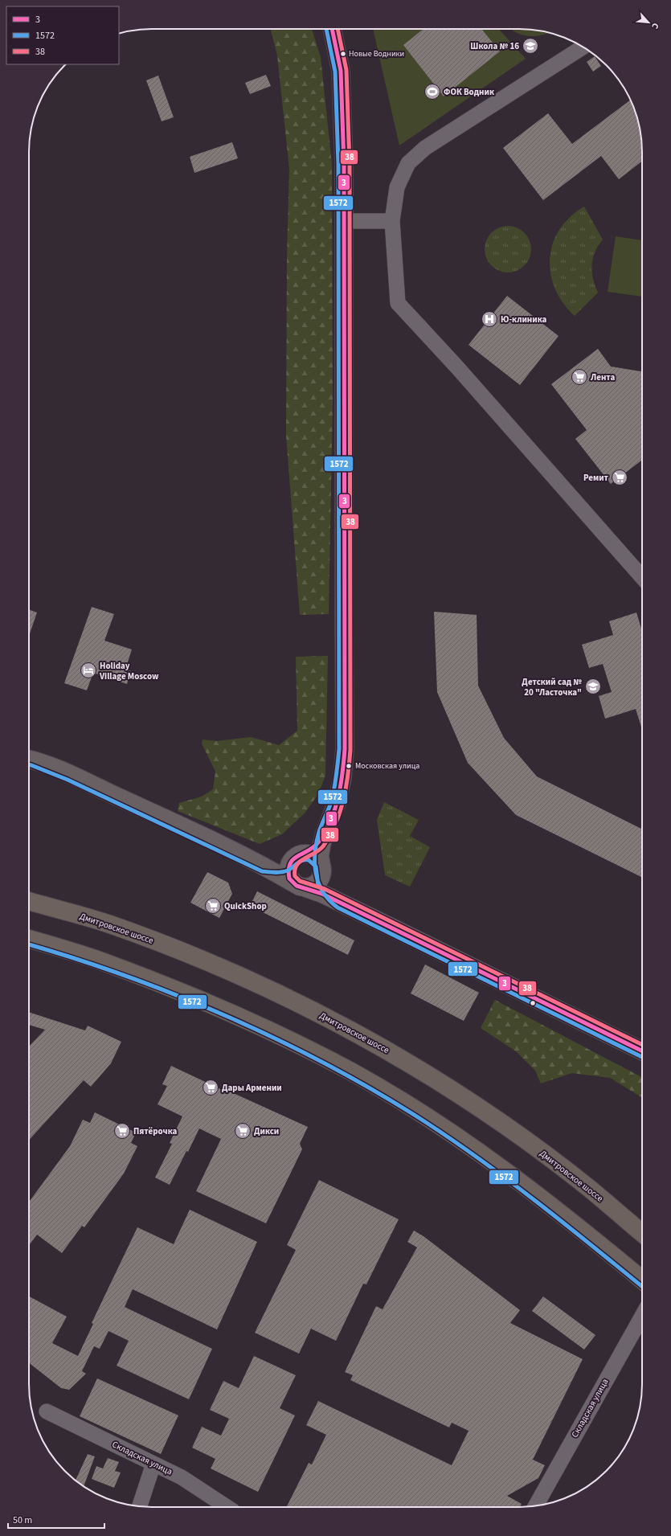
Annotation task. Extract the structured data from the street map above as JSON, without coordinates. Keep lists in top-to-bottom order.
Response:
{
  "streets": {
    "highway": ["Дмитровское шоссе"],
    "street": ["Складская улица"]
  },
  "places": {
    "school or university": ["Школа № 16", "Детский сад № 20 \"Ласточка\""],
    "other": ["Новые Водники", "Московская улица"],
    "sports": ["ФОК Водник"],
    "hospital": ["Ю-клиника"],
    "supermarket": [
      "Лента",
      "Ремит",
      "QuickShop",
      "Дары Армении",
      "Пятёрочка",
      "Дикси"
    ],
    "hotel": ["Holiday Village Moscow"]
  },
  "lines": ["transit line 3", "transit line 1572", "transit line 38"],
  "legend": ["3", "1572", "38"],
  "scale_bar": "50 m",
  "north": "bottom right"
}
